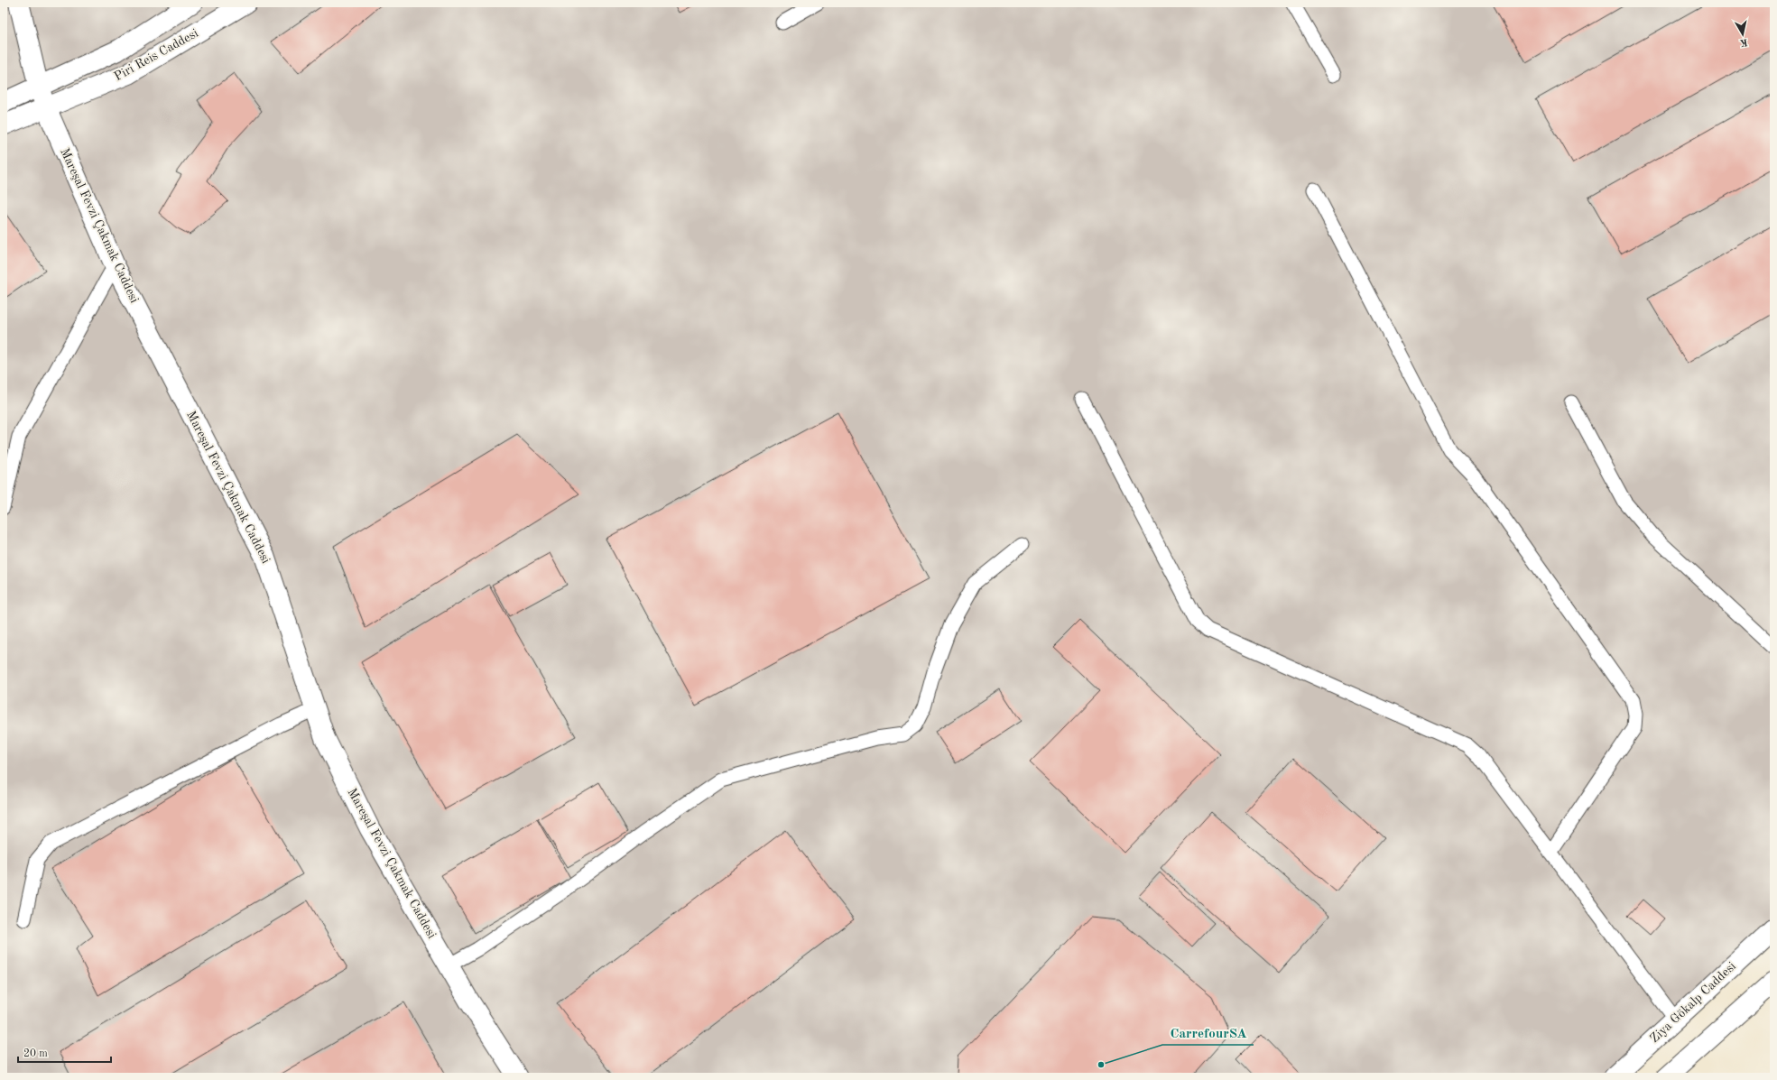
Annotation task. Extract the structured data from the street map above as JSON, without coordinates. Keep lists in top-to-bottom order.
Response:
{
  "streets": {
    "street": ["Piri Reis Caddesi", "Mareşal Fevzi Çakmak Caddesi", "Ziya Gökalp Caddesi"]
  },
  "crossings": [
    ["Piri Reis Caddesi", "Mareşal Fevzi Çakmak Caddesi"]
  ],
  "places": ["CarrefourSA"],
  "scale_bar": "20 m",
  "north": "bottom"
}
